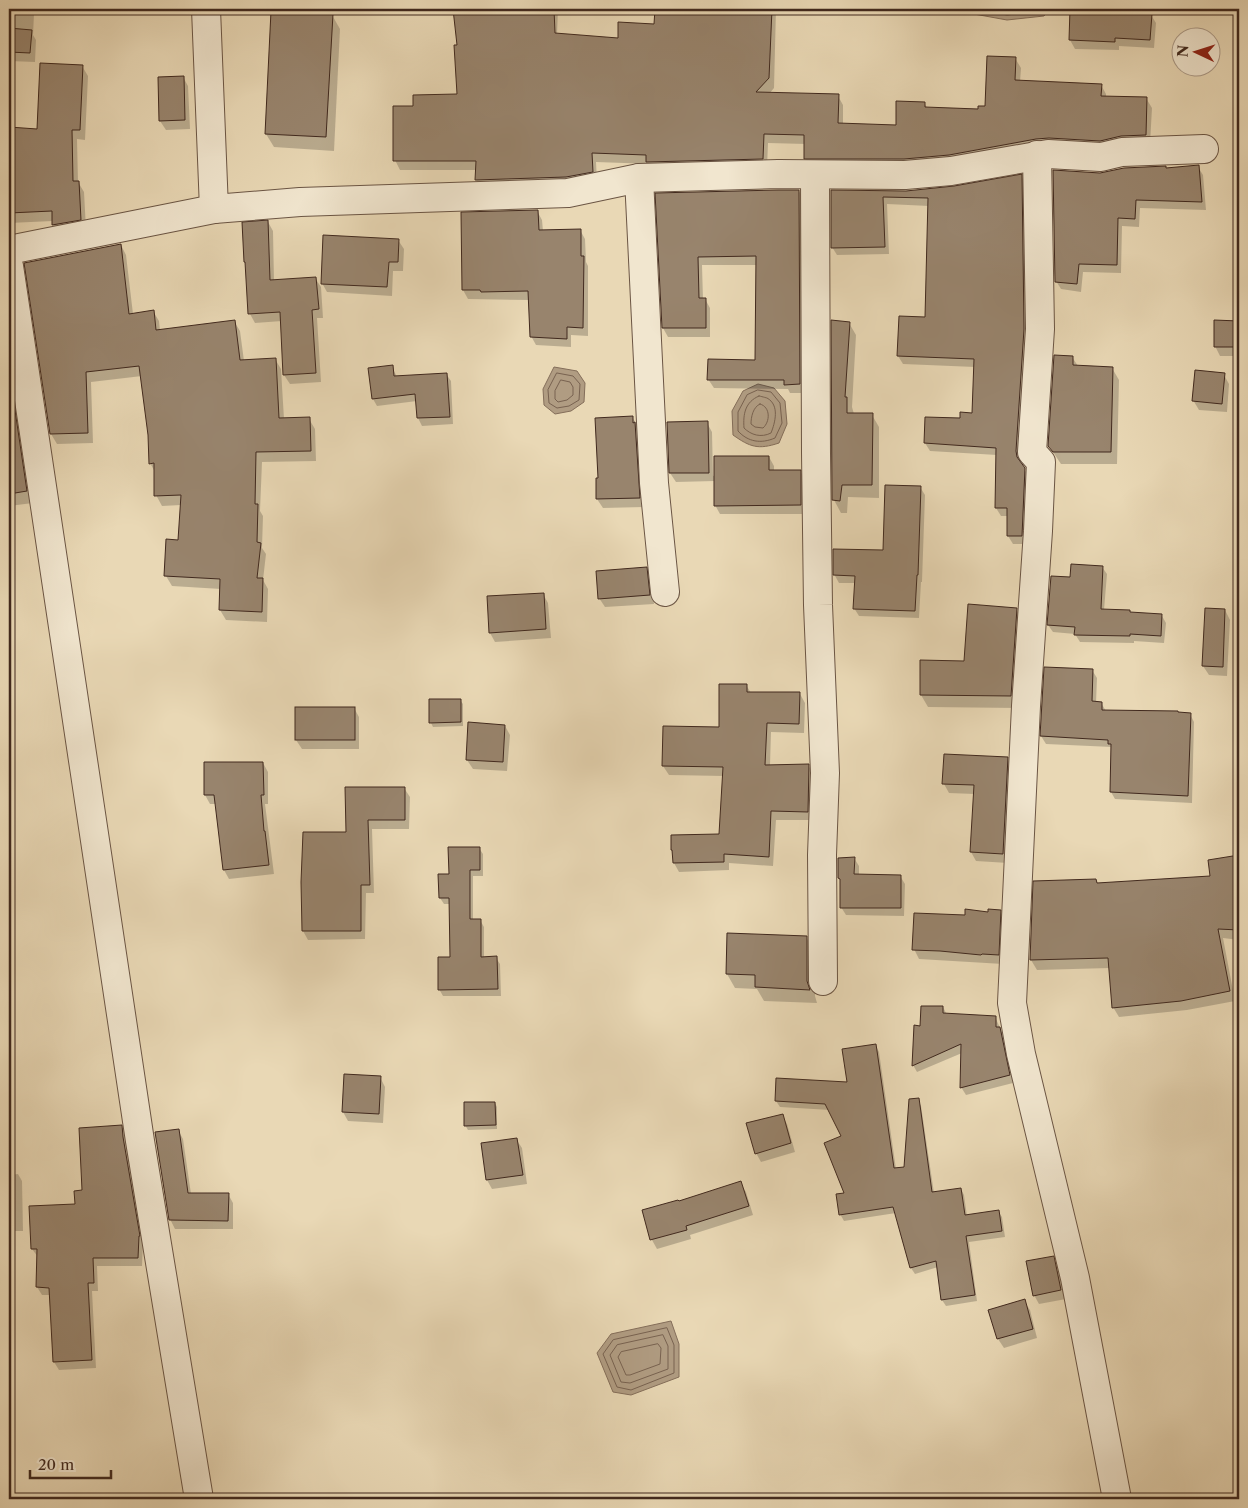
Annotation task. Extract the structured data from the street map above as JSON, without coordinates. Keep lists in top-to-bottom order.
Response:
{
  "scale_bar": "20 m",
  "north": "left"
}
